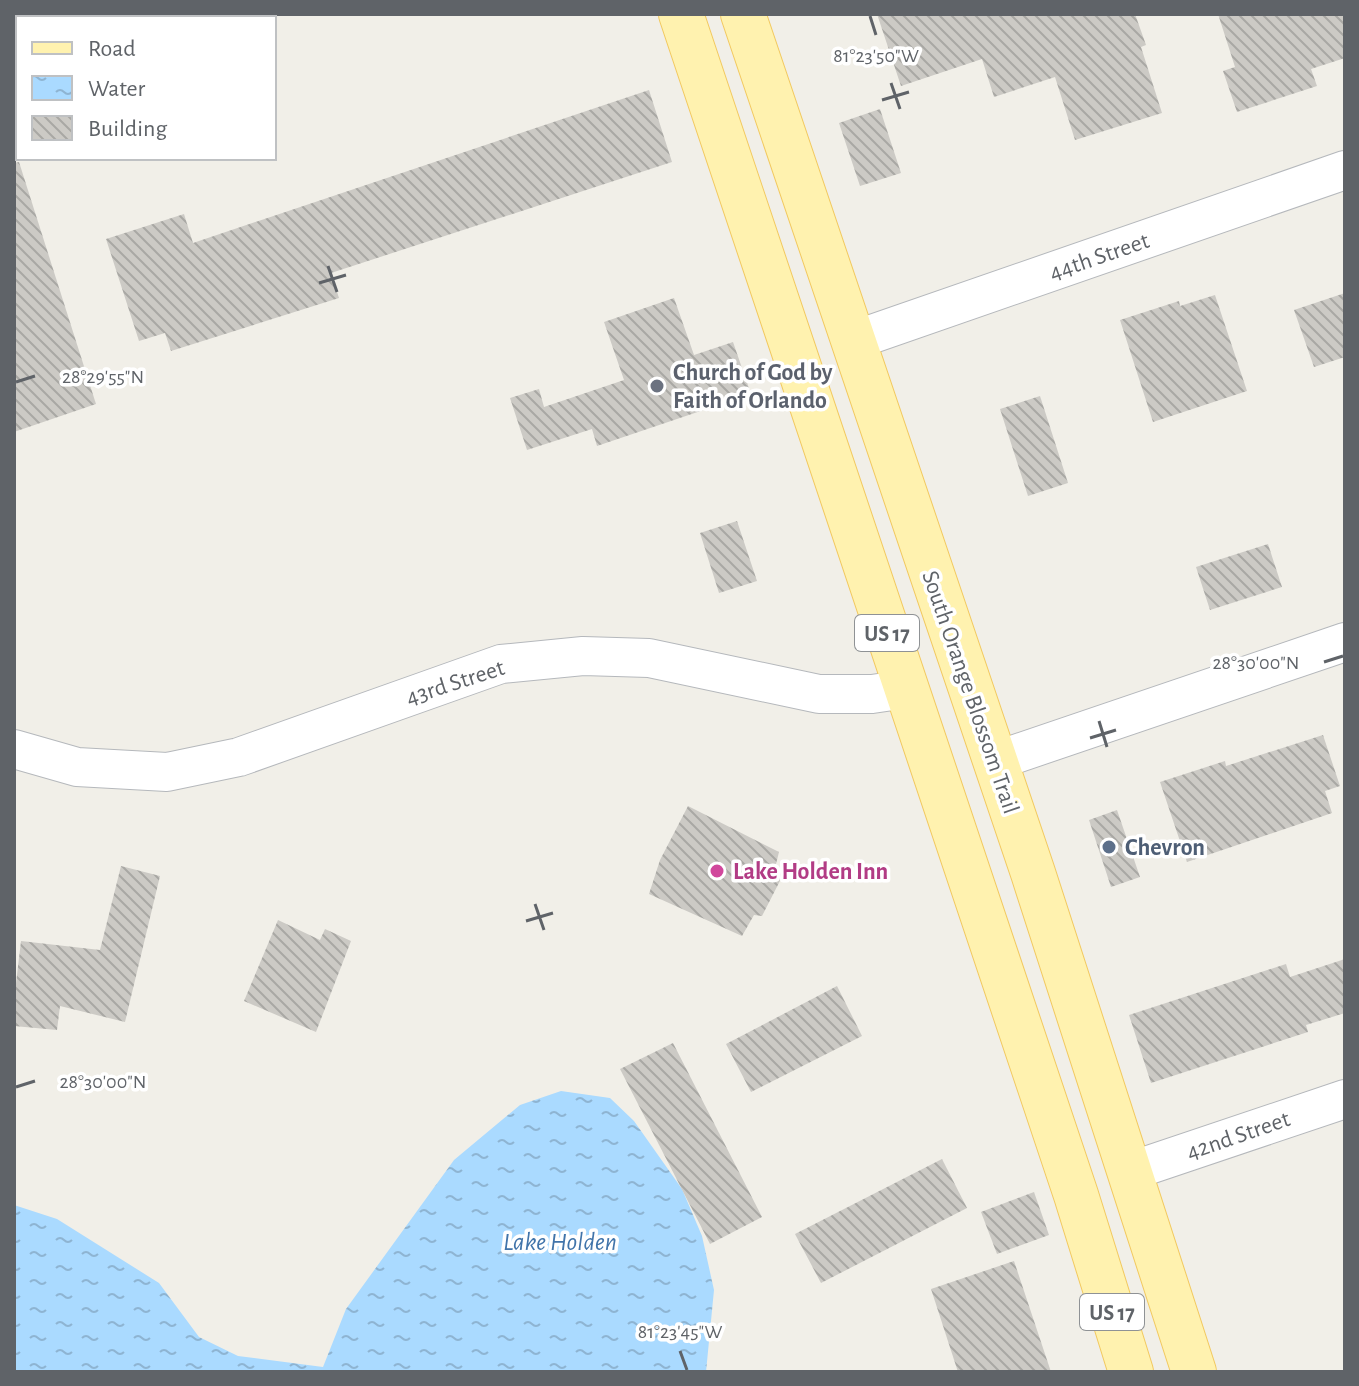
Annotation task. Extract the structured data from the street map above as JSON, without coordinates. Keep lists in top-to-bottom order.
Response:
{
  "streets": {
    "main road": ["US 17", "South Orange Blossom Trail"],
    "street": ["44th Street", "43rd Street", "42nd Street"]
  },
  "crossings": [
    ["44th Street", "South Orange Blossom Trail"],
    ["US 17", "43rd Street"],
    ["South Orange Blossom Trail", "42nd Street"]
  ],
  "water": ["Lake Holden"],
  "places": ["Church of God by Faith of Orlando", "Chevron", "Lake Holden Inn"],
  "legend": ["Road", "Water", "Building"],
  "coordinates": [
    "81°23'50\"W",
    "28°29'55\"N",
    "28°30'00\"N",
    "81°23'45\"W"
  ]
}
